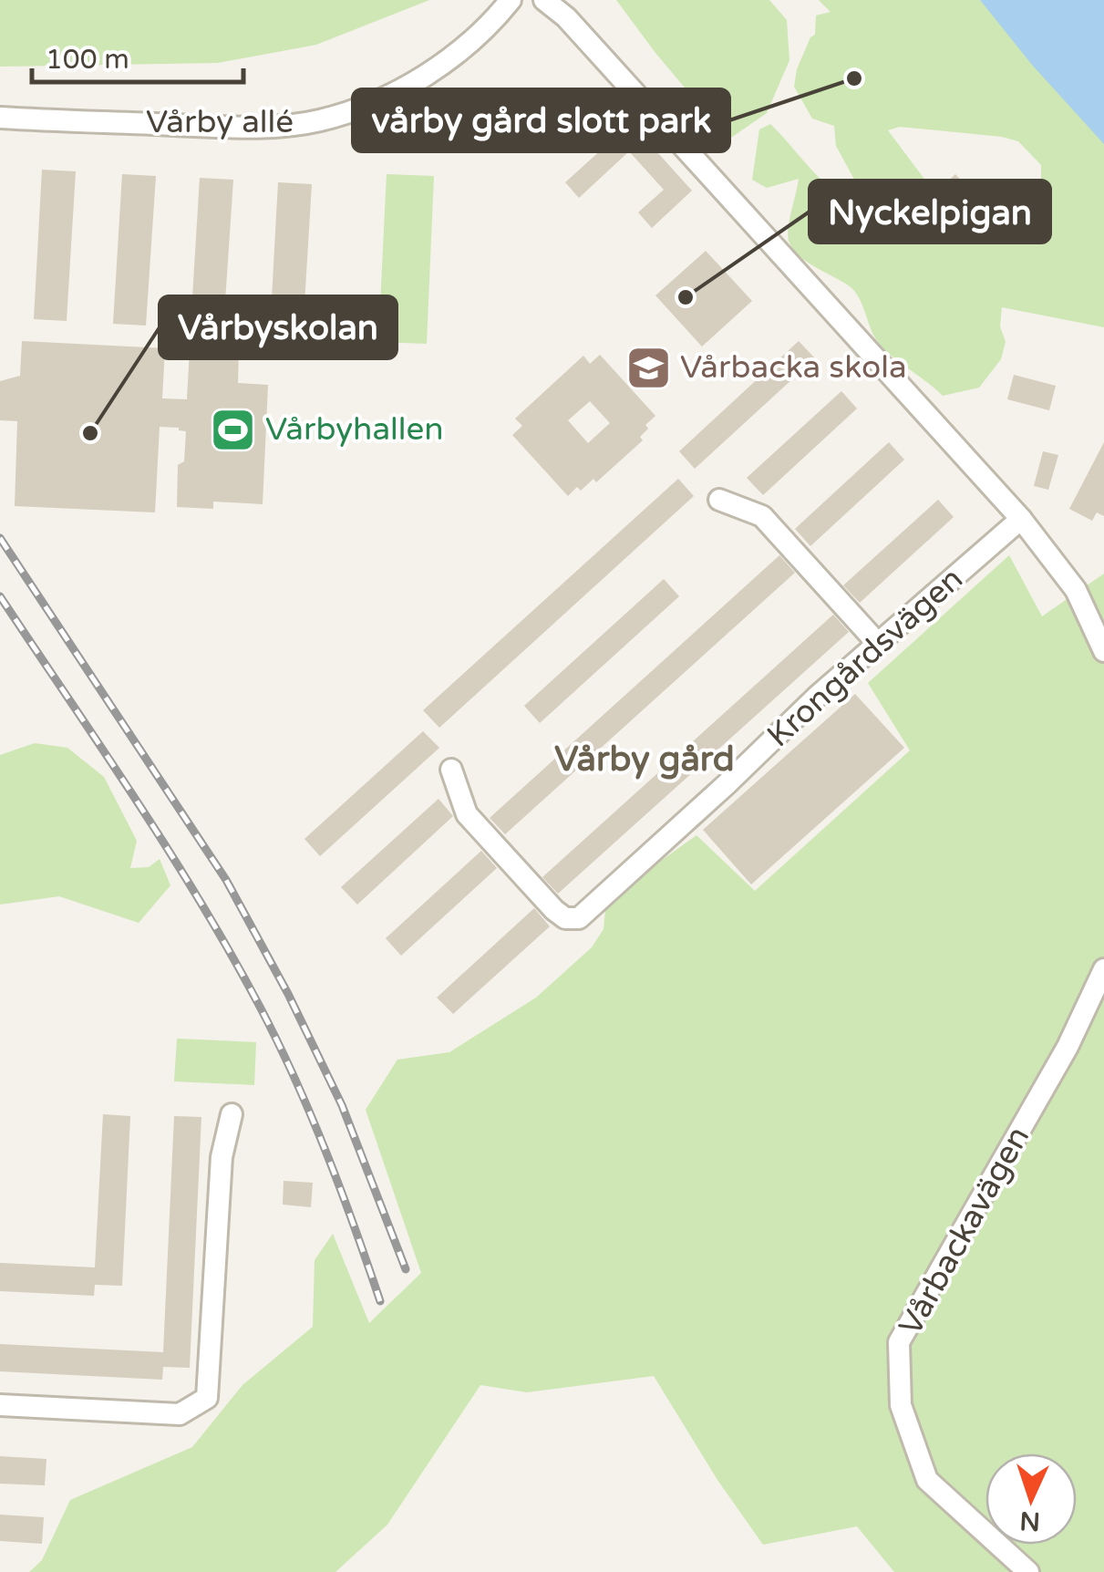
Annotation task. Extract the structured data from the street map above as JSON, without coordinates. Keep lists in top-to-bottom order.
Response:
{
  "streets": {
    "street": ["Vårby allé", "Krongårdsvägen", "Vårbackavägen"]
  },
  "districts": ["Vårby gård"],
  "places": {
    "other": ["vårby gård slott park", "Nyckelpigan", "Vårbyskolan"],
    "school or university": ["Vårbacka skola"],
    "sports": ["Vårbyhallen"]
  },
  "scale_bar": "100 m",
  "north": "bottom"
}
